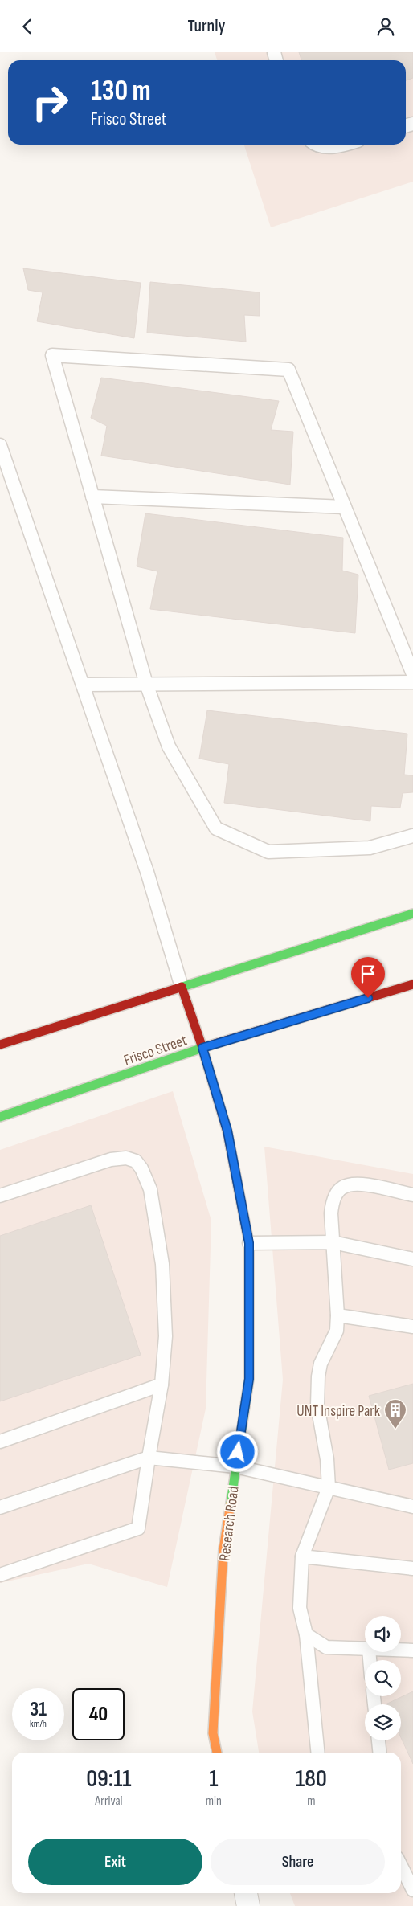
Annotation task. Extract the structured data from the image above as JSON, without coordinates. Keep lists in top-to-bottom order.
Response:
{
  "streets": {
    "street": ["Frisco Street", "Research Road"]
  },
  "crossings": [
    ["Frisco Street", "Research Road"]
  ],
  "places": {
    "building": ["UNT Inspire Park"]
  },
  "page": {
    "header": "Turnly",
    "turn": ["130 m", "Frisco Street"],
    "speed": "31 km/h",
    "limit": "40",
    "eta": [
      "09:11",
      "Arrival",
      "1",
      "min",
      "180",
      "m"
    ],
    "buttons": ["Exit", "Share"]
  }
}
